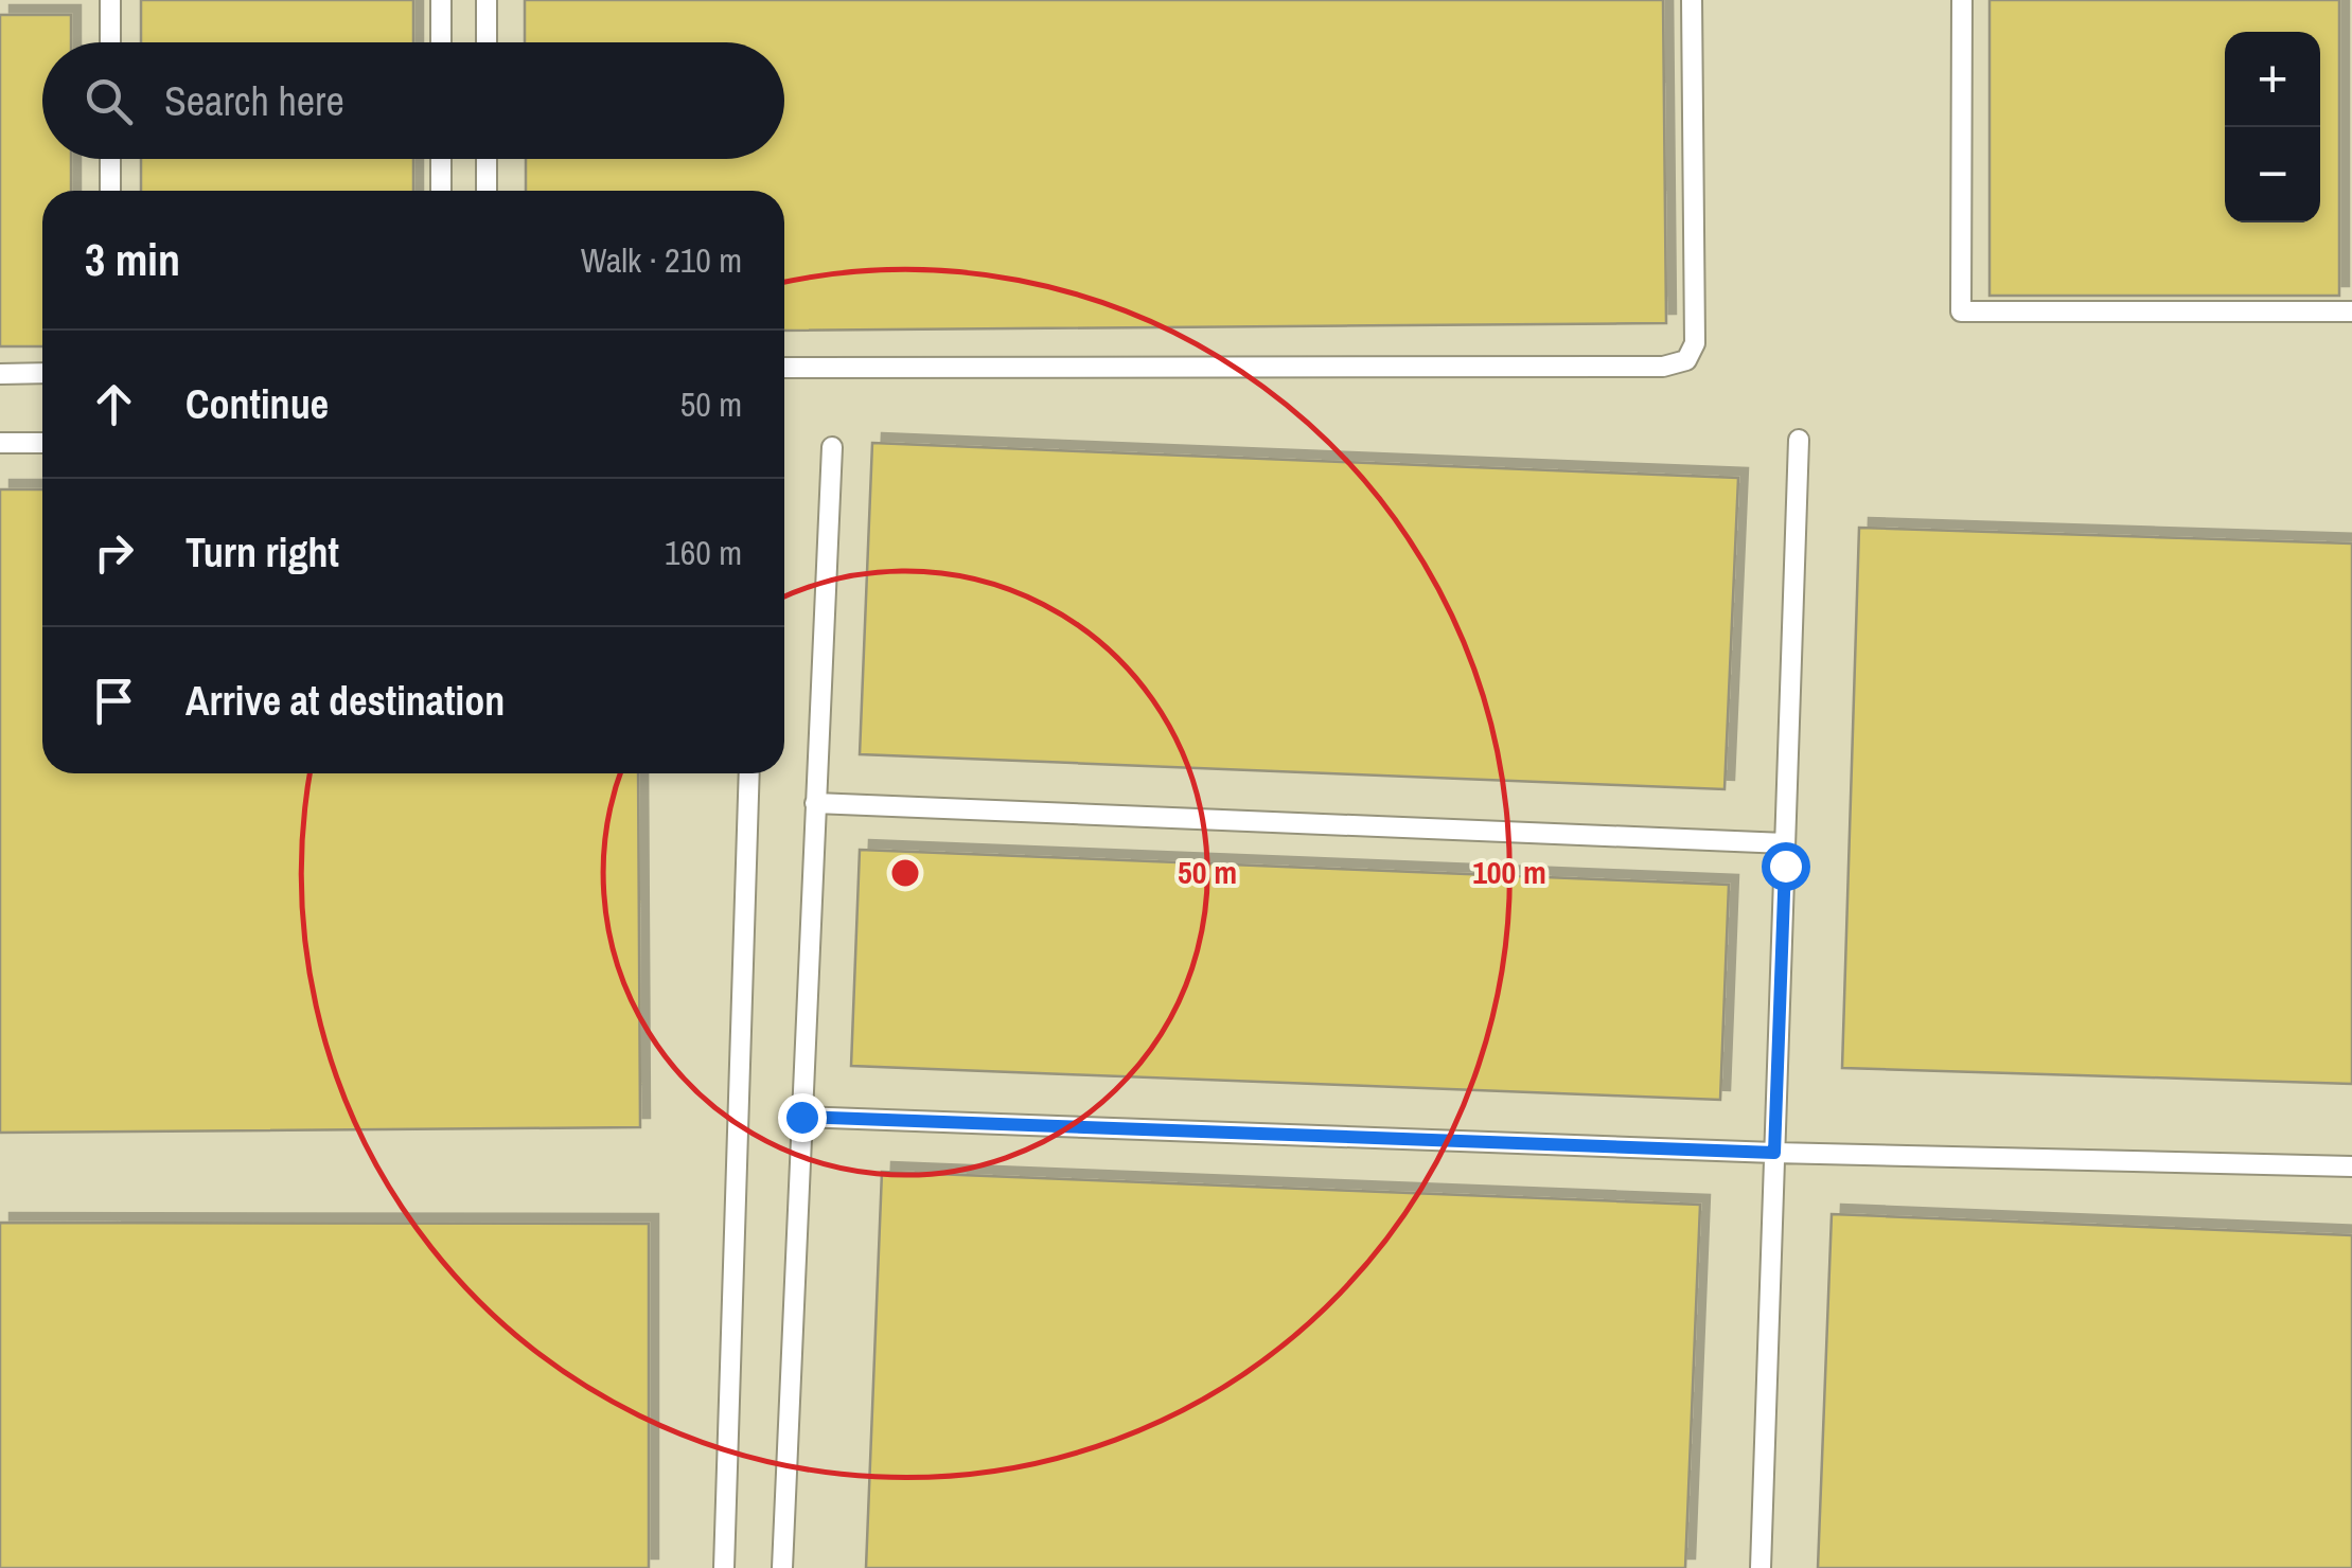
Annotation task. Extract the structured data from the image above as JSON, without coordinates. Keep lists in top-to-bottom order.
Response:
{
  "page": {
    "map_buttons": ["+", "−"],
    "search": "Search here",
    "heading": ["3 min", "Walk · 210 m"],
    "list": [
      ["Continue", "50 m"],
      ["Turn right", "160 m"],
      "Arrive at destination"
    ]
  },
  "rings": ["50 m", "100 m"]
}
